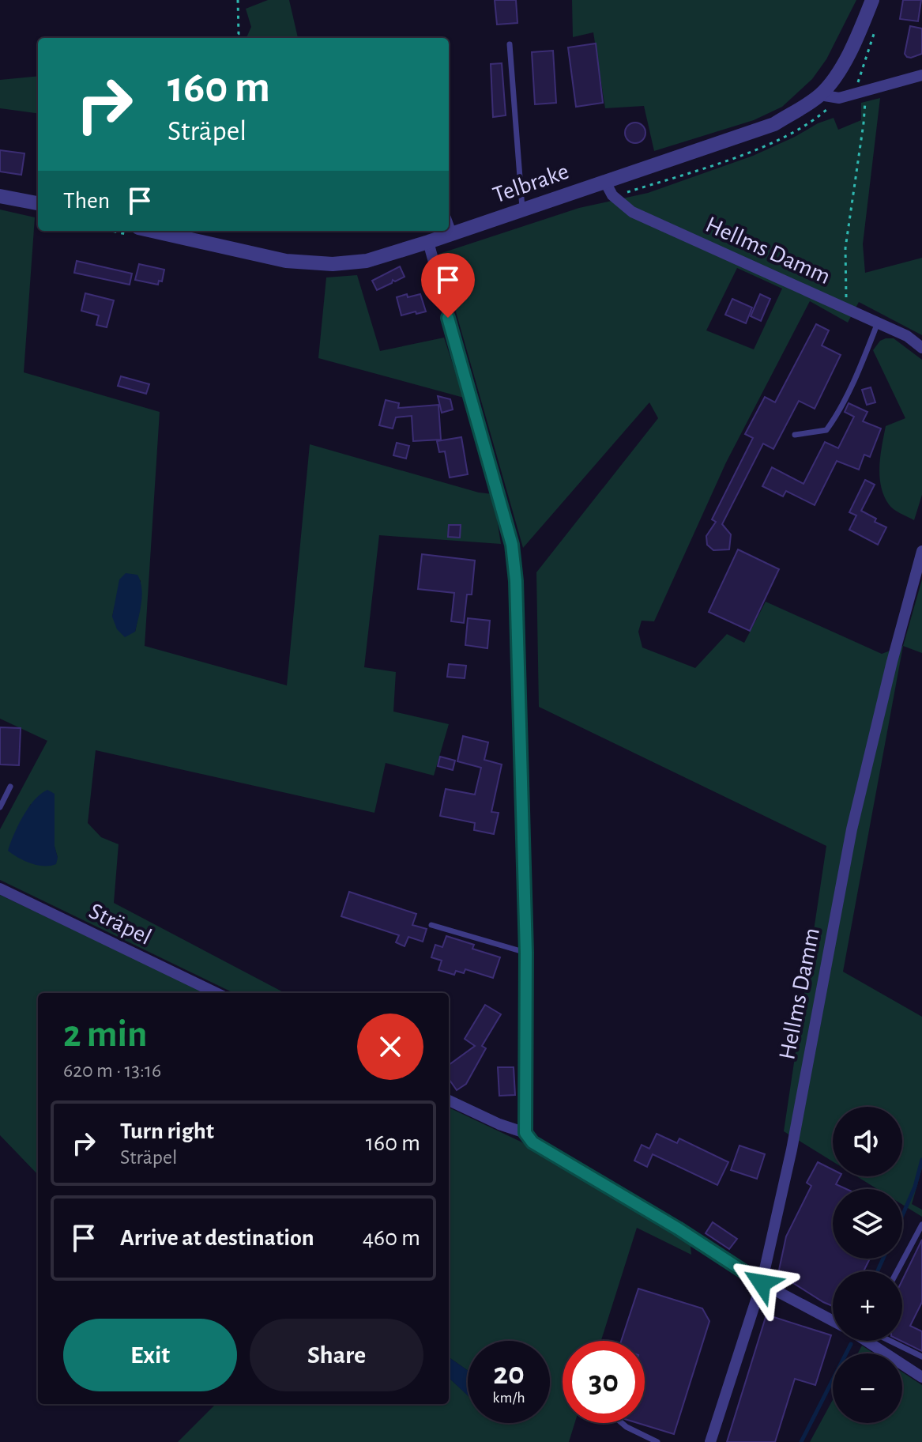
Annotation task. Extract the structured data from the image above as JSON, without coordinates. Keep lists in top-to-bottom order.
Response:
{
  "streets": {
    "street": ["Telbrake", "Hellms Damm", "Sträpel"]
  },
  "crossings": [
    ["Telbrake", "Hellms Damm"]
  ],
  "page": {
    "turn": ["160 m", "Sträpel"],
    "then": "Then",
    "heading": ["2 min", "620 m · 13:16"],
    "list": [
      {
        "name": "Turn right",
        "note": "Sträpel",
        "value": "160 m"
      },
      {
        "name": "Arrive at destination",
        "value": "460 m"
      }
    ],
    "map_buttons": ["+", "−"],
    "buttons": ["Exit", "Share"],
    "speed": "20 km/h",
    "limit": "30"
  }
}
